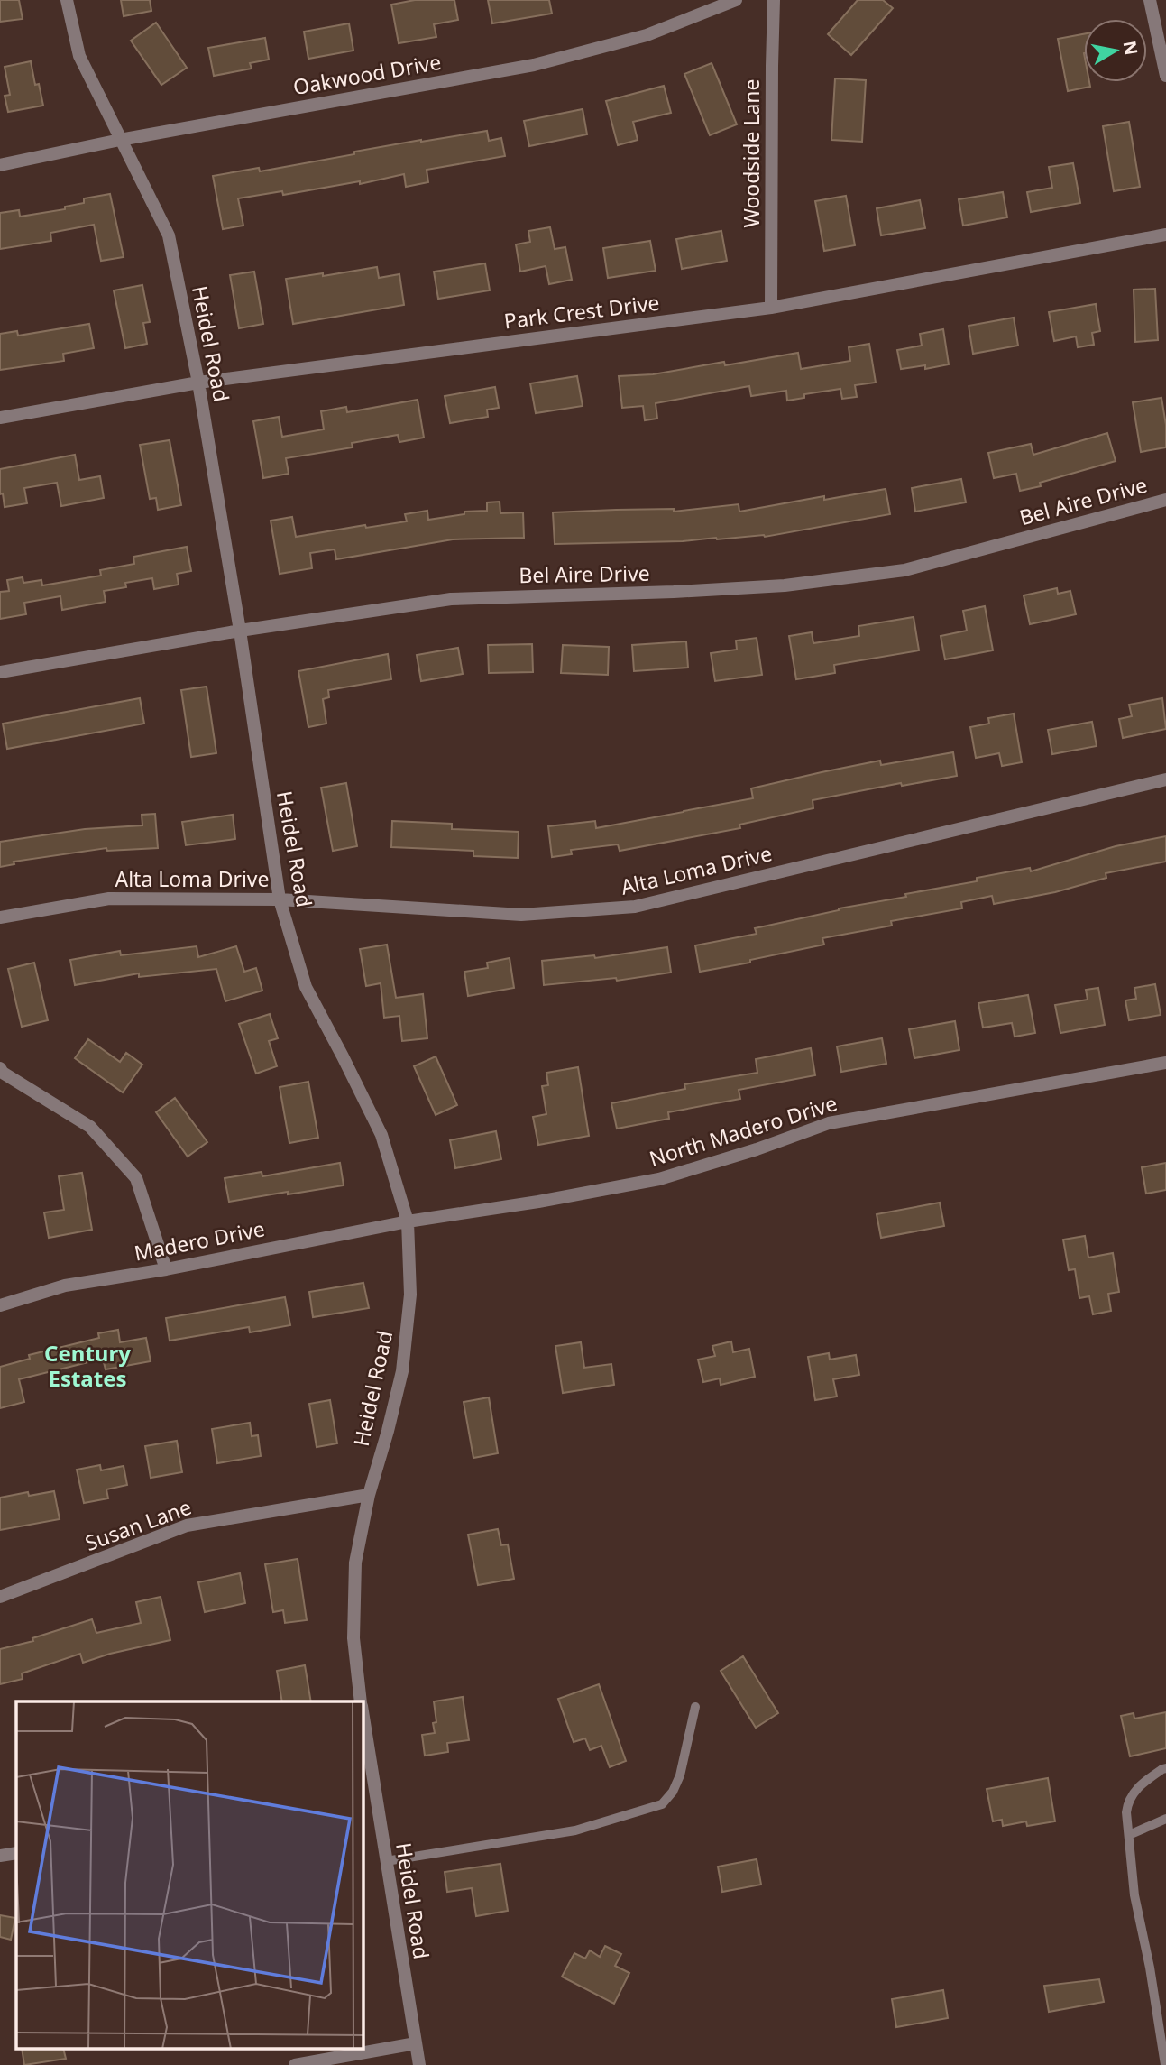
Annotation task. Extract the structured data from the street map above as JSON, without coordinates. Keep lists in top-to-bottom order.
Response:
{
  "streets": {
    "street": [
      "Oakwood Drive",
      "Woodside Lane",
      "Park Crest Drive",
      "Heidel Road",
      "Bel Aire Drive",
      "Alta Loma Drive",
      "North Madero Drive",
      "Madero Drive",
      "Susan Lane"
    ]
  },
  "crossings": [
    ["Oakwood Drive", "Heidel Road"],
    ["Woodside Lane", "Park Crest Drive"],
    ["Park Crest Drive", "Heidel Road"],
    ["Heidel Road", "Bel Aire Drive"],
    ["Heidel Road", "Alta Loma Drive"],
    ["Heidel Road", "North Madero Drive"],
    ["Heidel Road", "Madero Drive"],
    ["Heidel Road", "Susan Lane"],
    ["North Madero Drive", "Madero Drive"]
  ],
  "districts": ["Century Estates"],
  "north": "right"
}
